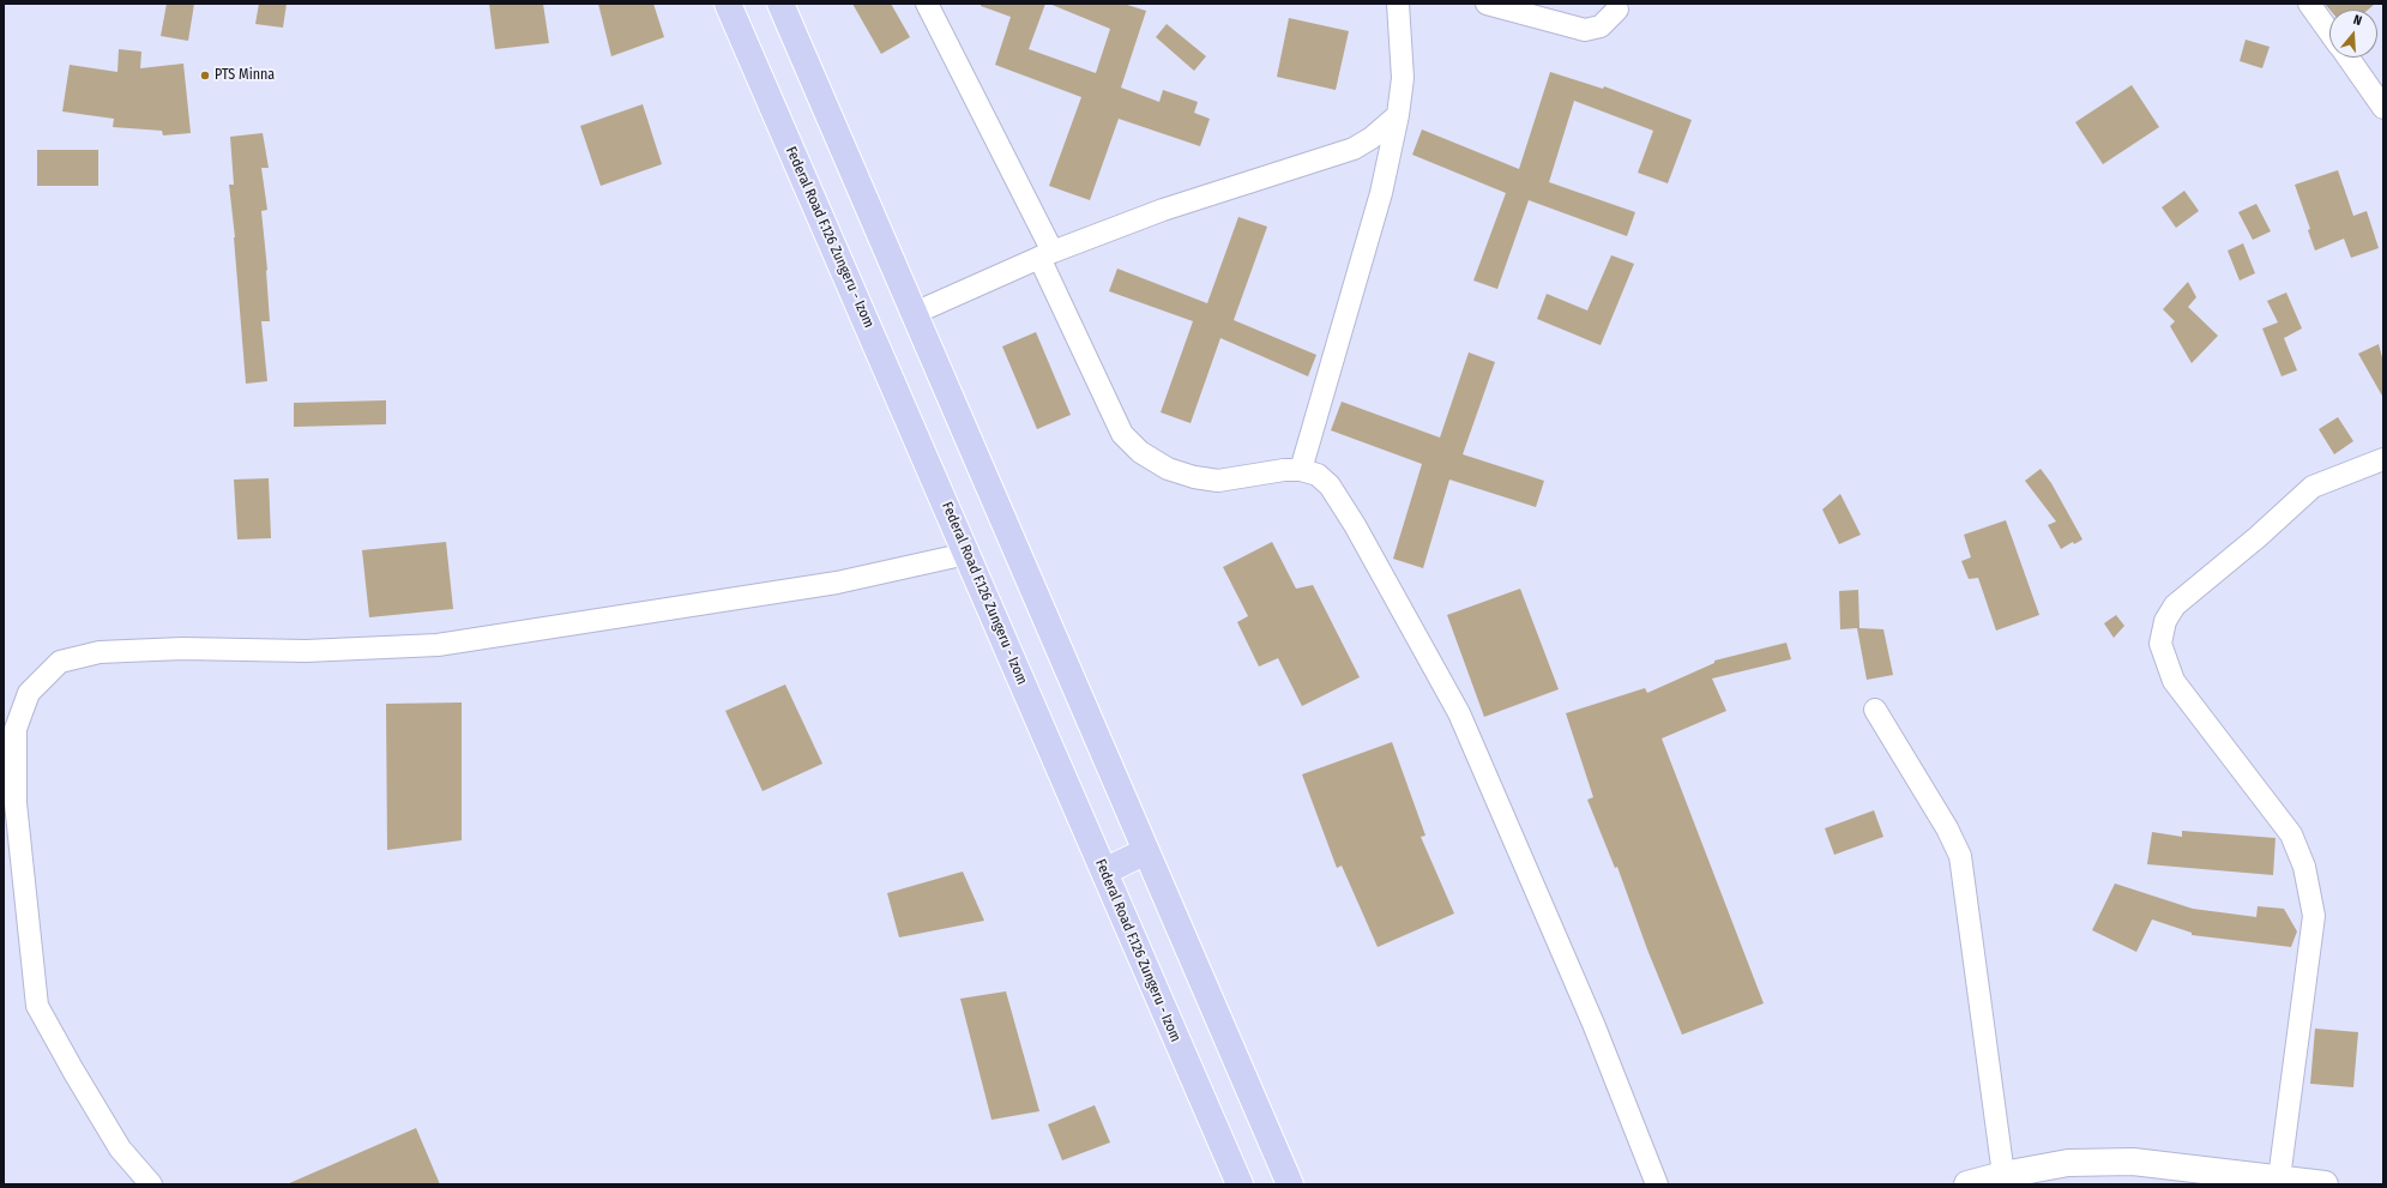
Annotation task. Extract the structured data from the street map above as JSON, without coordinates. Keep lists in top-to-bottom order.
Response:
{
  "streets": {
    "main road": ["Federal Road F.126 Zungeru - Izom"]
  },
  "places": ["PTS Minna"],
  "north": "top"
}
